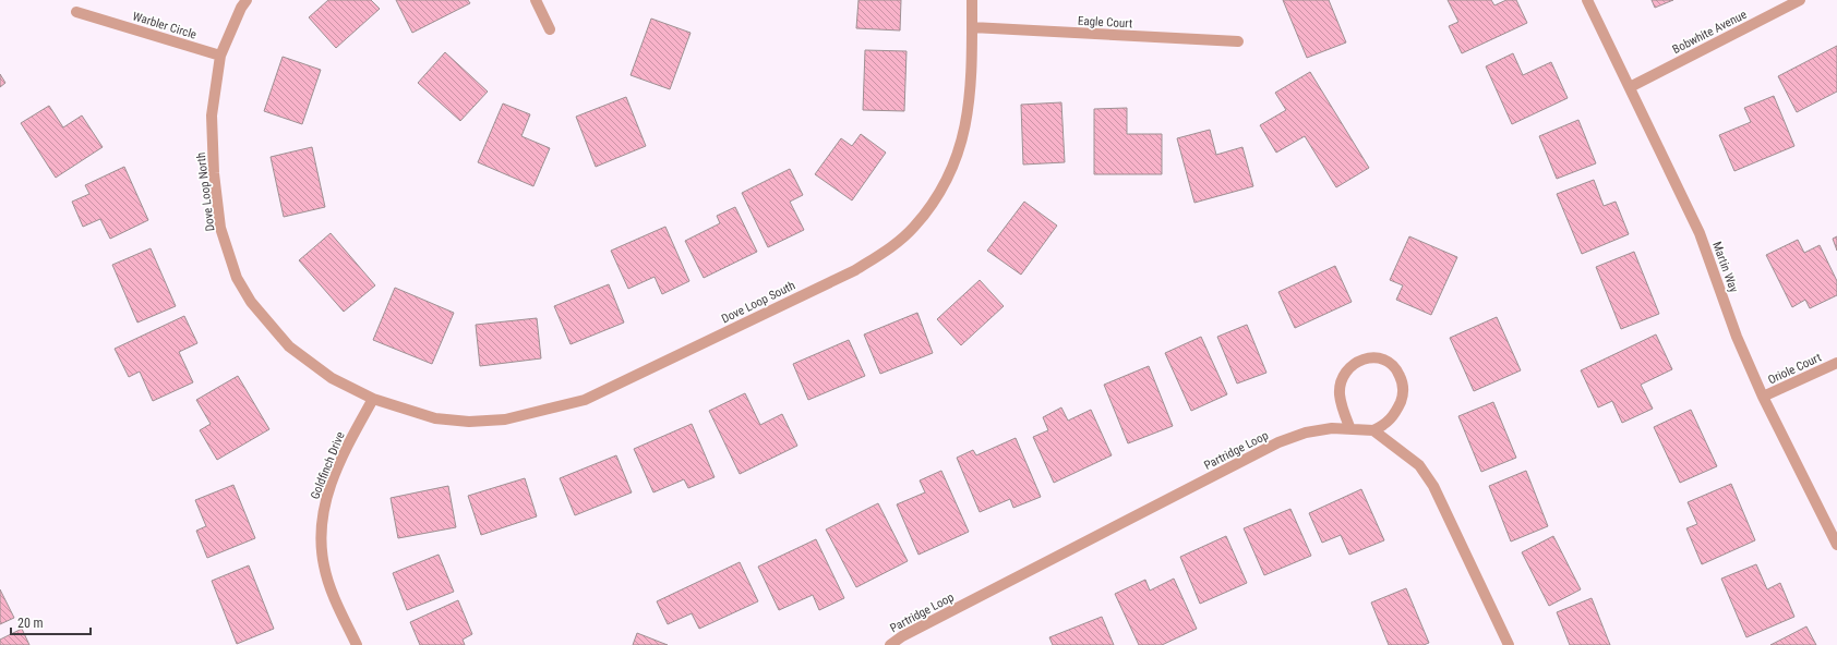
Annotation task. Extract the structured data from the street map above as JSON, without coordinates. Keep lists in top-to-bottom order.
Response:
{
  "streets": {
    "street": [
      "Eagle Court",
      "Warbler Circle",
      "Bobwhite Avenue",
      "Dove Loop North",
      "Martin Way",
      "Dove Loop South",
      "Oriole Court",
      "Partridge Loop",
      "Goldfinch Drive"
    ]
  },
  "crossings": [
    ["Eagle Court", "Dove Loop South"],
    ["Warbler Circle", "Dove Loop North"],
    ["Bobwhite Avenue", "Martin Way"],
    ["Dove Loop North", "Dove Loop South"],
    ["Dove Loop North", "Goldfinch Drive"],
    ["Martin Way", "Oriole Court"],
    ["Dove Loop South", "Goldfinch Drive"]
  ],
  "scale_bar": "20 m"
}
